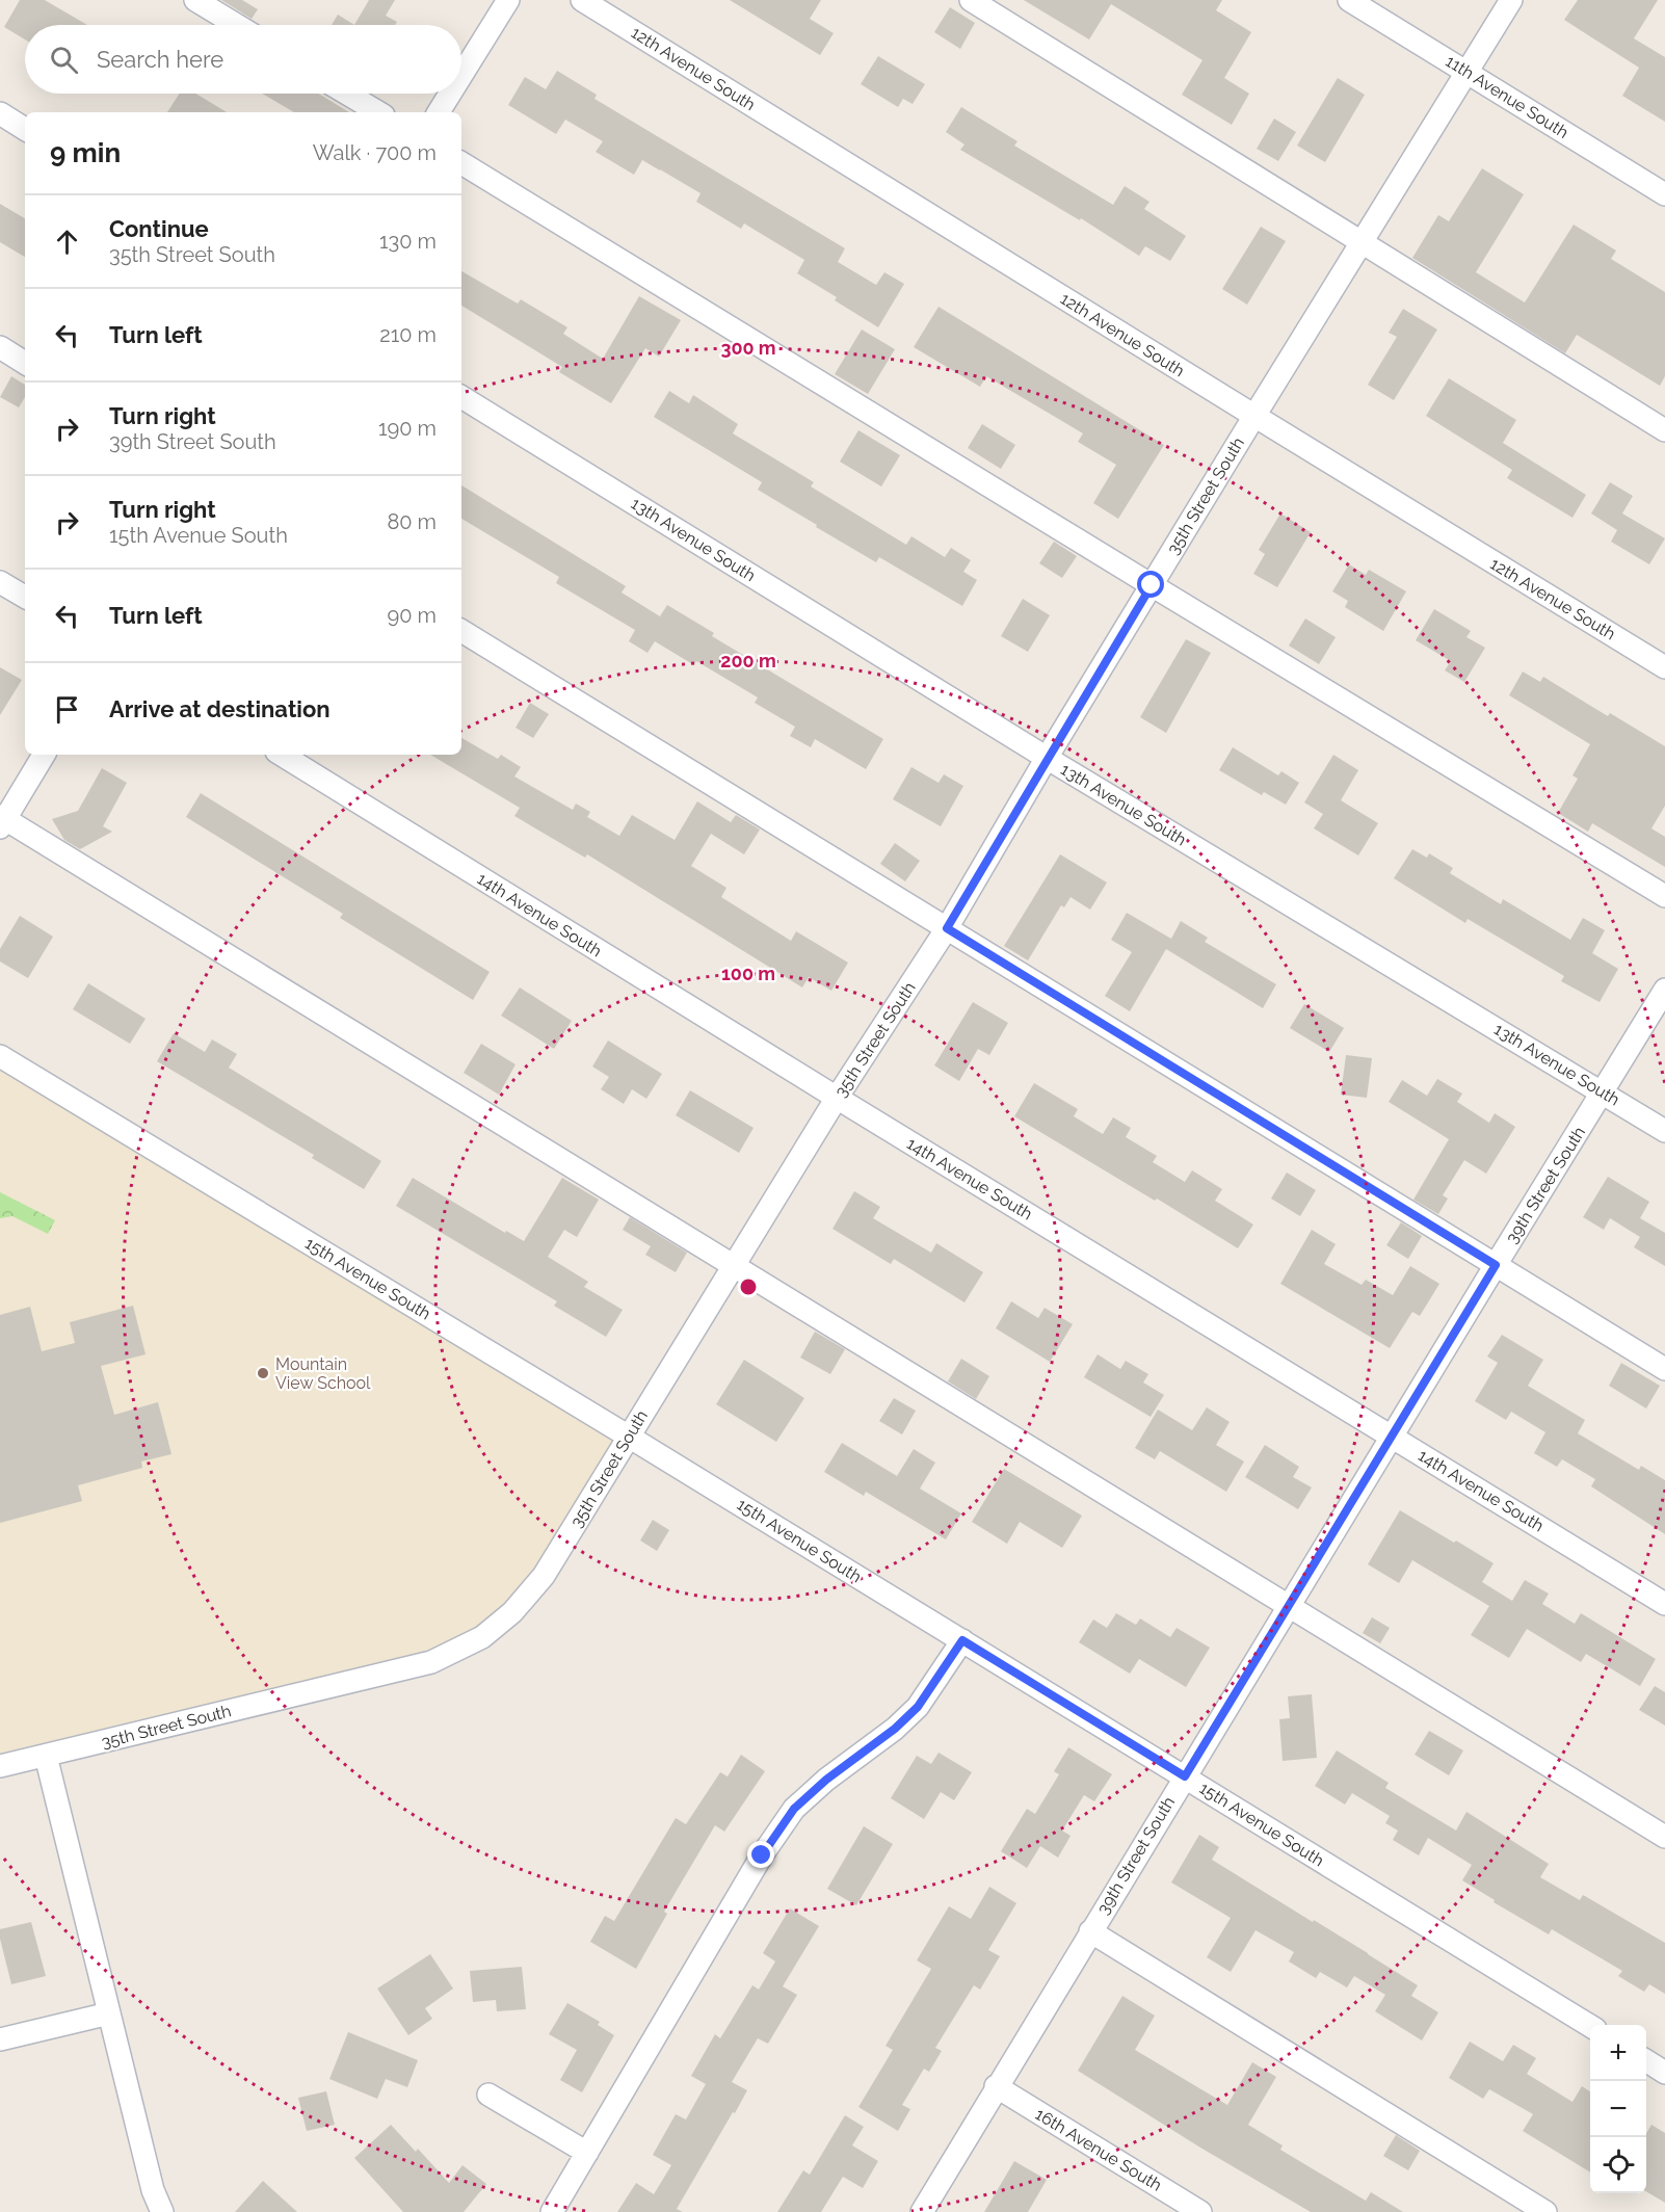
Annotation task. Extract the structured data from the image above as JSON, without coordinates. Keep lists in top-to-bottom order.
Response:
{
  "streets": {
    "street": [
      "12th Avenue South",
      "11th Avenue South",
      "35th Street South",
      "13th Avenue South",
      "14th Avenue South",
      "39th Street South",
      "15th Avenue South",
      "16th Avenue South"
    ]
  },
  "crossings": [
    ["12th Avenue South", "35th Street South"],
    ["11th Avenue South", "35th Street South"],
    ["35th Street South", "13th Avenue South"],
    ["35th Street South", "14th Avenue South"],
    ["35th Street South", "15th Avenue South"],
    ["13th Avenue South", "39th Street South"],
    ["14th Avenue South", "39th Street South"],
    ["39th Street South", "15th Avenue South"],
    ["39th Street South", "16th Avenue South"]
  ],
  "places": ["Mountain View School"],
  "page": {
    "search": "Search here",
    "heading": ["9 min", "Walk · 700 m"],
    "list": [
      ["Continue", "35th Street South", "130 m"],
      ["Turn left", "210 m"],
      ["Turn right", "39th Street South", "190 m"],
      ["Turn right", "15th Avenue South", "80 m"],
      ["Turn left", "90 m"],
      "Arrive at destination"
    ],
    "map_buttons": ["+", "−"]
  },
  "rings": ["300 m", "200 m", "100 m"]
}
